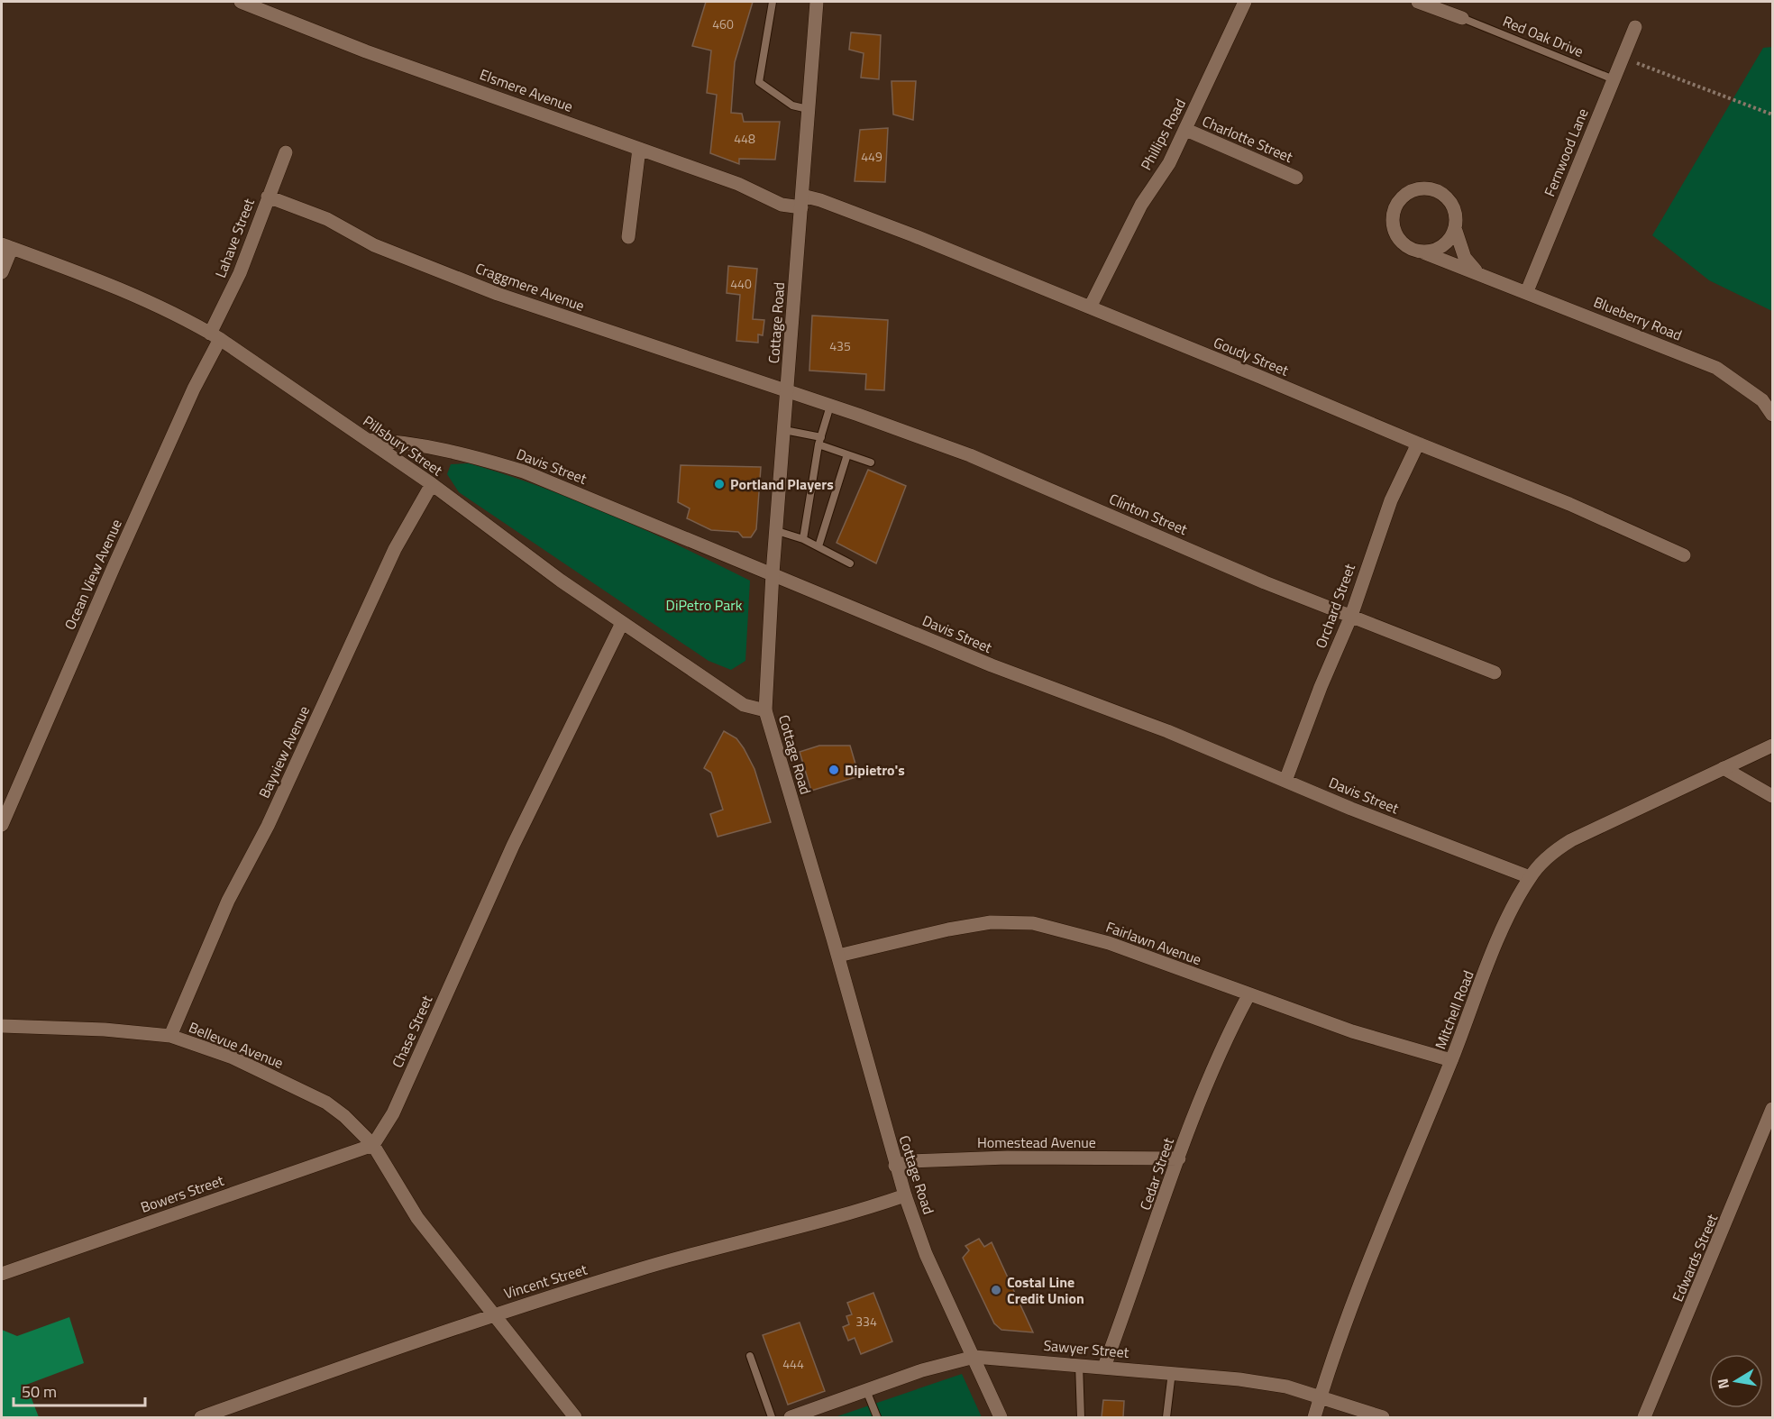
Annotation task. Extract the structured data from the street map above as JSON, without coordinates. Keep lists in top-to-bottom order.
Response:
{
  "streets": {
    "street": [
      "Elsmere Avenue",
      "Phillips Road",
      "Charlotte Street",
      "Fernwood Lane",
      "Lahave Street",
      "Craggmere Avenue",
      "Blueberry Road",
      "Cottage Road",
      "Goudy Street",
      "Pillsbury Street",
      "Davis Street",
      "Clinton Street",
      "Ocean View Avenue",
      "Orchard Street",
      "Bayview Avenue",
      "Fairlawn Avenue",
      "Mitchell Road",
      "Chase Street",
      "Bellevue Avenue",
      "Homestead Avenue",
      "Cedar Street",
      "Bowers Street",
      "Edwards Street",
      "Vincent Street",
      "Sawyer Street"
    ],
    "lane": ["Red Oak Drive"]
  },
  "crossings": [
    ["Red Oak Drive", "Fernwood Lane"],
    ["Elsmere Avenue", "Cottage Road"],
    ["Elsmere Avenue", "Goudy Street"],
    ["Phillips Road", "Charlotte Street"],
    ["Phillips Road", "Goudy Street"],
    ["Fernwood Lane", "Blueberry Road"],
    ["Lahave Street", "Craggmere Avenue"],
    ["Lahave Street", "Pillsbury Street"],
    ["Lahave Street", "Ocean View Avenue"],
    ["Craggmere Avenue", "Cottage Road"],
    ["Craggmere Avenue", "Clinton Street"],
    ["Cottage Road", "Goudy Street"],
    ["Cottage Road", "Pillsbury Street"],
    ["Cottage Road", "Davis Street"],
    ["Cottage Road", "Clinton Street"],
    ["Cottage Road", "Fairlawn Avenue"],
    ["Cottage Road", "Homestead Avenue"],
    ["Cottage Road", "Vincent Street"],
    ["Cottage Road", "Sawyer Street"],
    ["Goudy Street", "Orchard Street"],
    ["Pillsbury Street", "Davis Street"],
    ["Pillsbury Street", "Ocean View Avenue"],
    ["Pillsbury Street", "Bayview Avenue"],
    ["Pillsbury Street", "Chase Street"],
    ["Davis Street", "Orchard Street"],
    ["Davis Street", "Mitchell Road"],
    ["Clinton Street", "Orchard Street"],
    ["Bayview Avenue", "Bellevue Avenue"],
    ["Fairlawn Avenue", "Mitchell Road"],
    ["Fairlawn Avenue", "Cedar Street"],
    ["Mitchell Road", "Sawyer Street"],
    ["Chase Street", "Bellevue Avenue"],
    ["Chase Street", "Bowers Street"],
    ["Bellevue Avenue", "Bowers Street"],
    ["Homestead Avenue", "Cedar Street"],
    ["Cedar Street", "Sawyer Street"]
  ],
  "parks": ["DiPetro Park"],
  "places": ["Portland Players", "Dipietro's", "Costal Line Credit Union"],
  "house_numbers": [
    "460",
    "448",
    "449",
    "440",
    "435",
    "334",
    "444"
  ],
  "scale_bar": "50 m",
  "north": "left"
}
